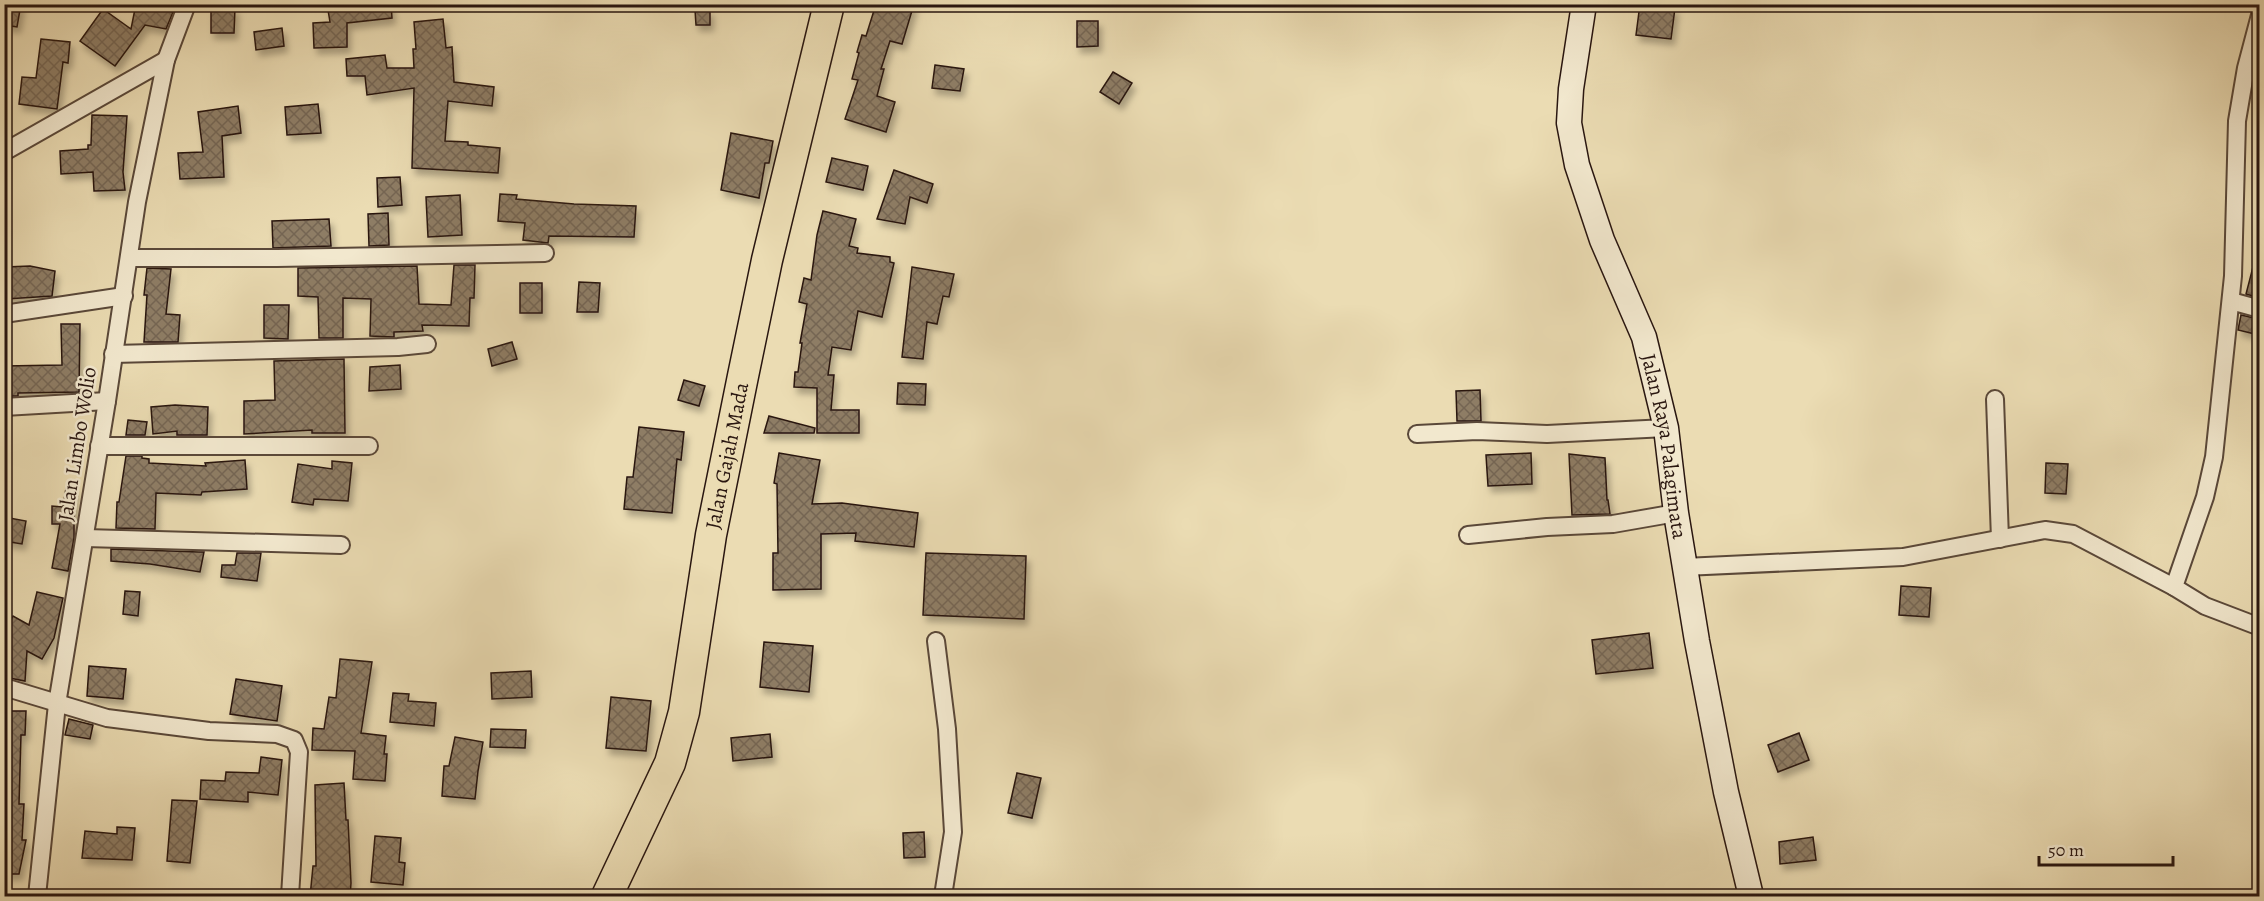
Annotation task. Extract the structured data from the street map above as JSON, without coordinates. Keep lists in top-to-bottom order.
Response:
{
  "streets": {
    "highway": ["Jalan Gajah Mada"],
    "street": ["Jalan Limbo Wolio", "Jalan Raya Palagimata"]
  },
  "scale_bar": "50 m"
}
